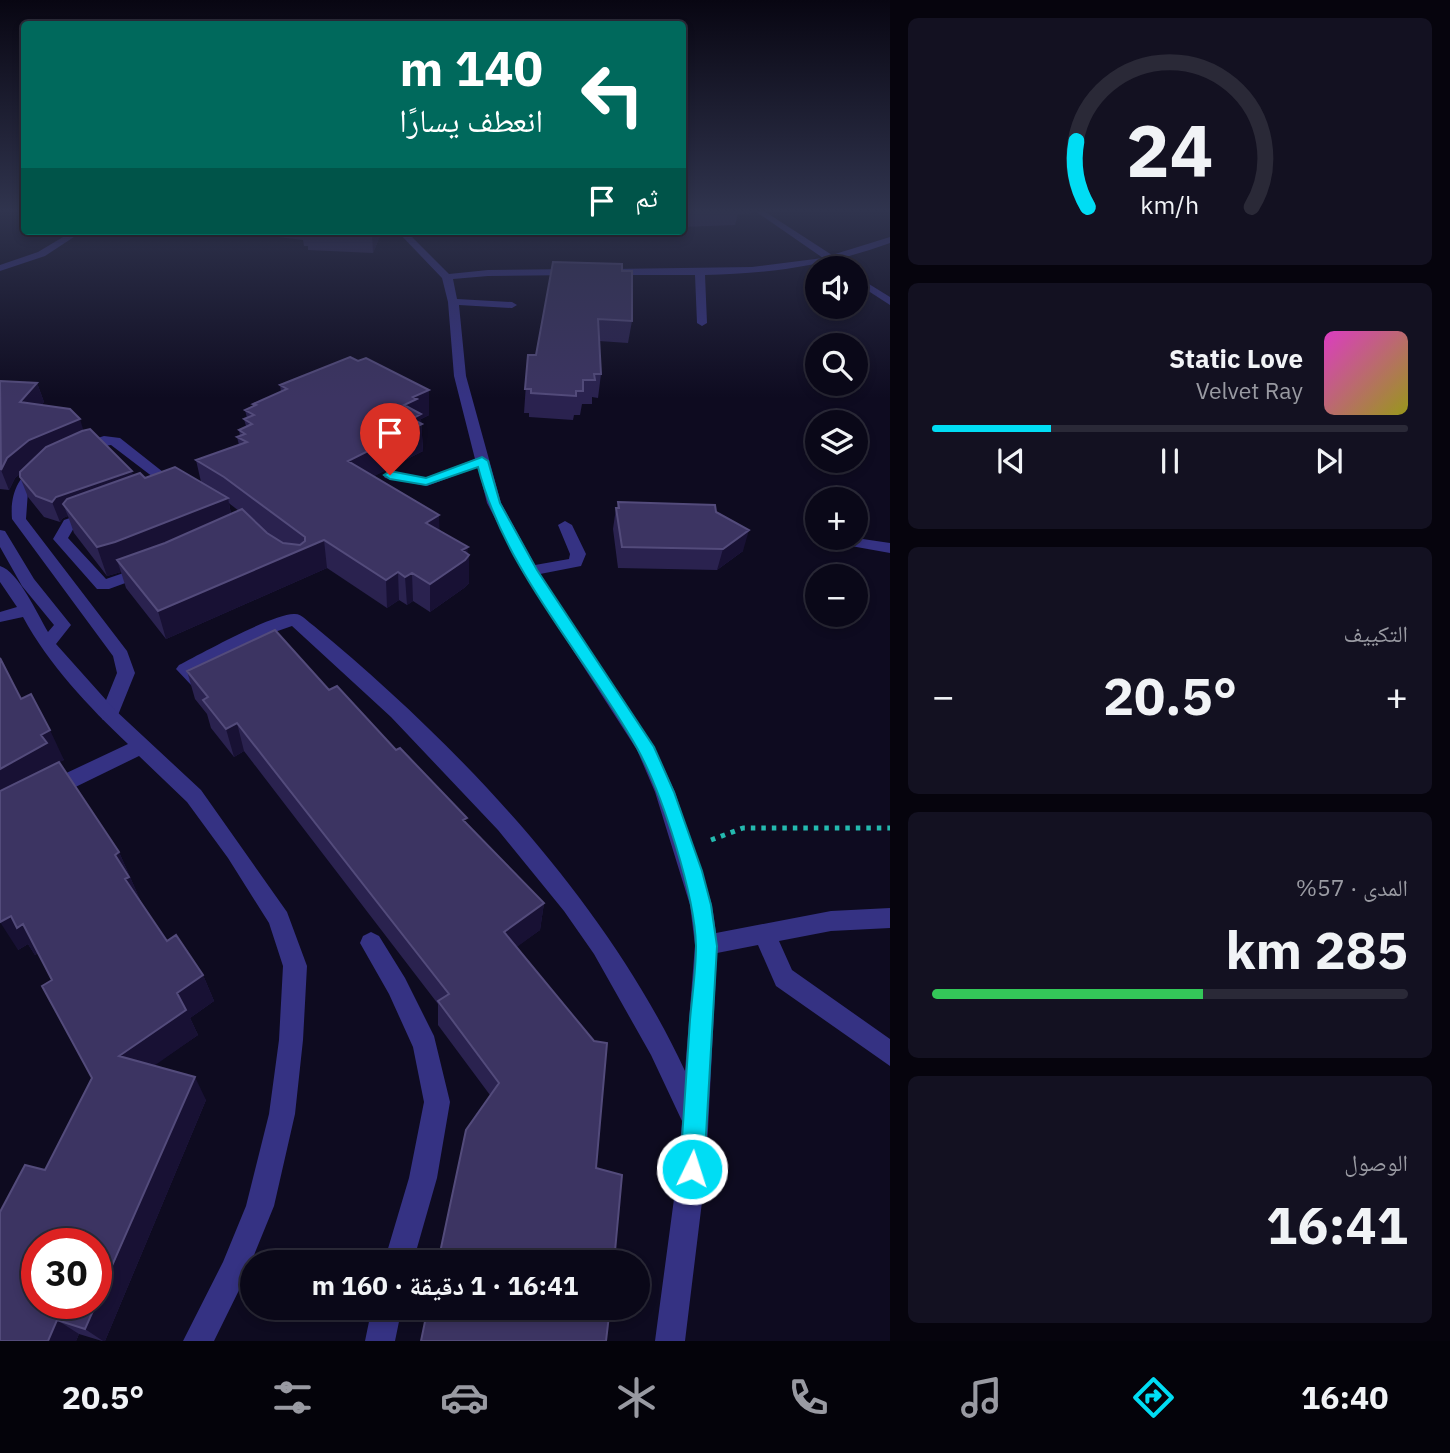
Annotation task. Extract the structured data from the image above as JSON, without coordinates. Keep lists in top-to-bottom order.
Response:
{
  "page": {
    "turn": ["140 m", "انعطف يسارًا"],
    "then": "ثم",
    "map_buttons": ["+", "−"],
    "song": ["Static Love", "Velvet Ray"],
    "tile": [
      "التكييف",
      ["المدى · 57%", "285 km"],
      ["الوصول", "16:41"]
    ],
    "heat": ["−", "20.5°", "+"],
    "limit": "30",
    "trip": "16:41 · 1 دقيقة · 160 m",
    "tabs": ["16:40", "20.5°"],
    "gauge": ["24", "km/h"]
  }
}
